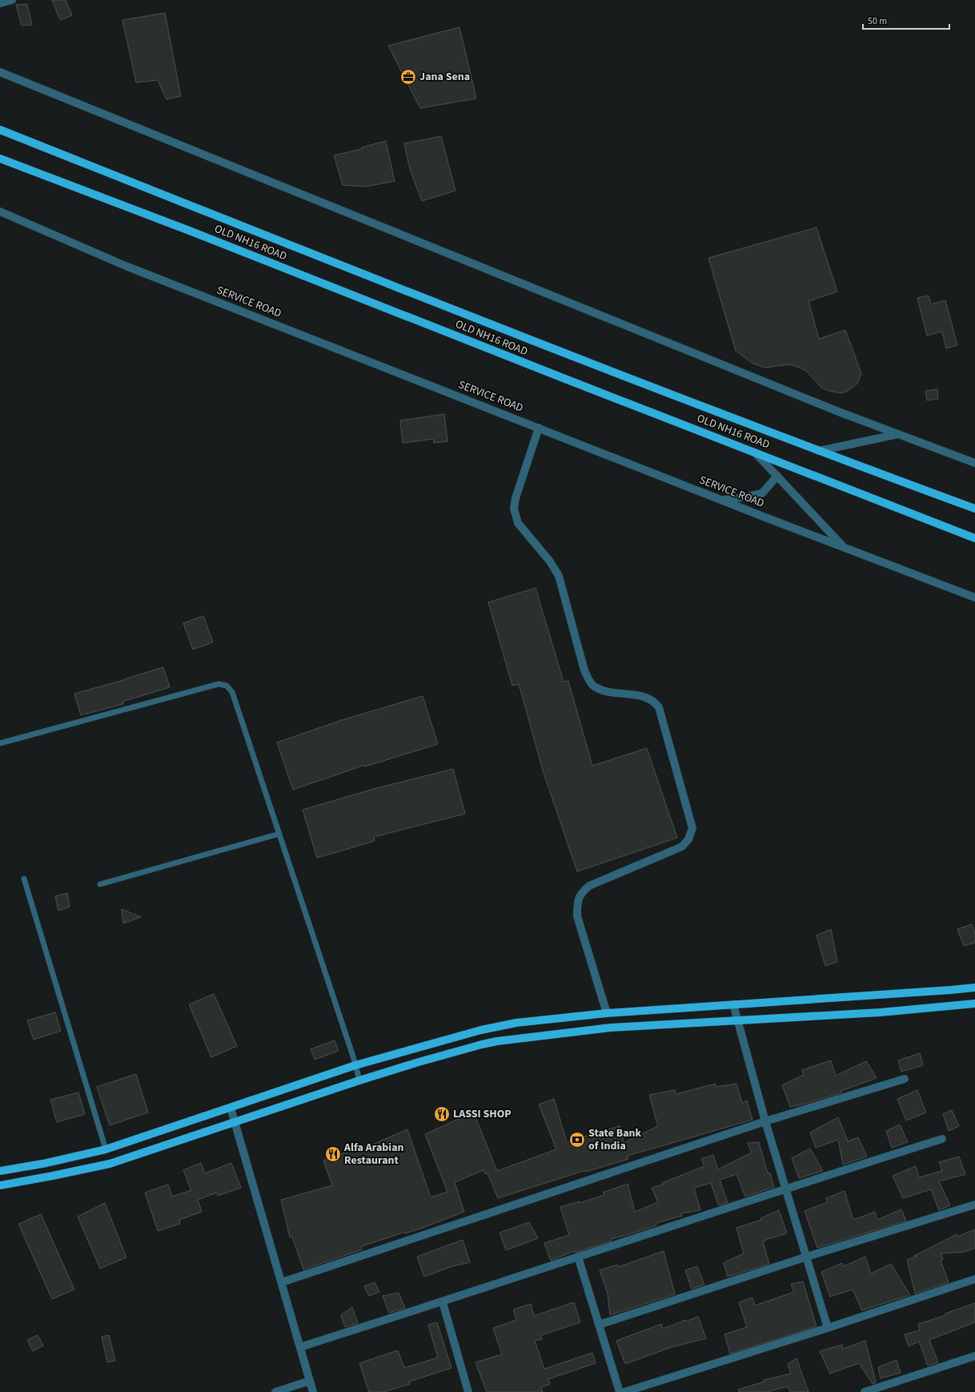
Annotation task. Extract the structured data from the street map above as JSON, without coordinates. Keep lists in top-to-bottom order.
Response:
{
  "streets": {
    "main road": ["OLD NH16 ROAD"],
    "street": ["SERVICE ROAD"]
  },
  "places": {
    "office": ["Jana Sena"],
    "restaurant": ["LASSI SHOP", "Alfa Arabian Restaurant"],
    "bank": ["State Bank of India"]
  },
  "scale_bar": "50 m"
}
